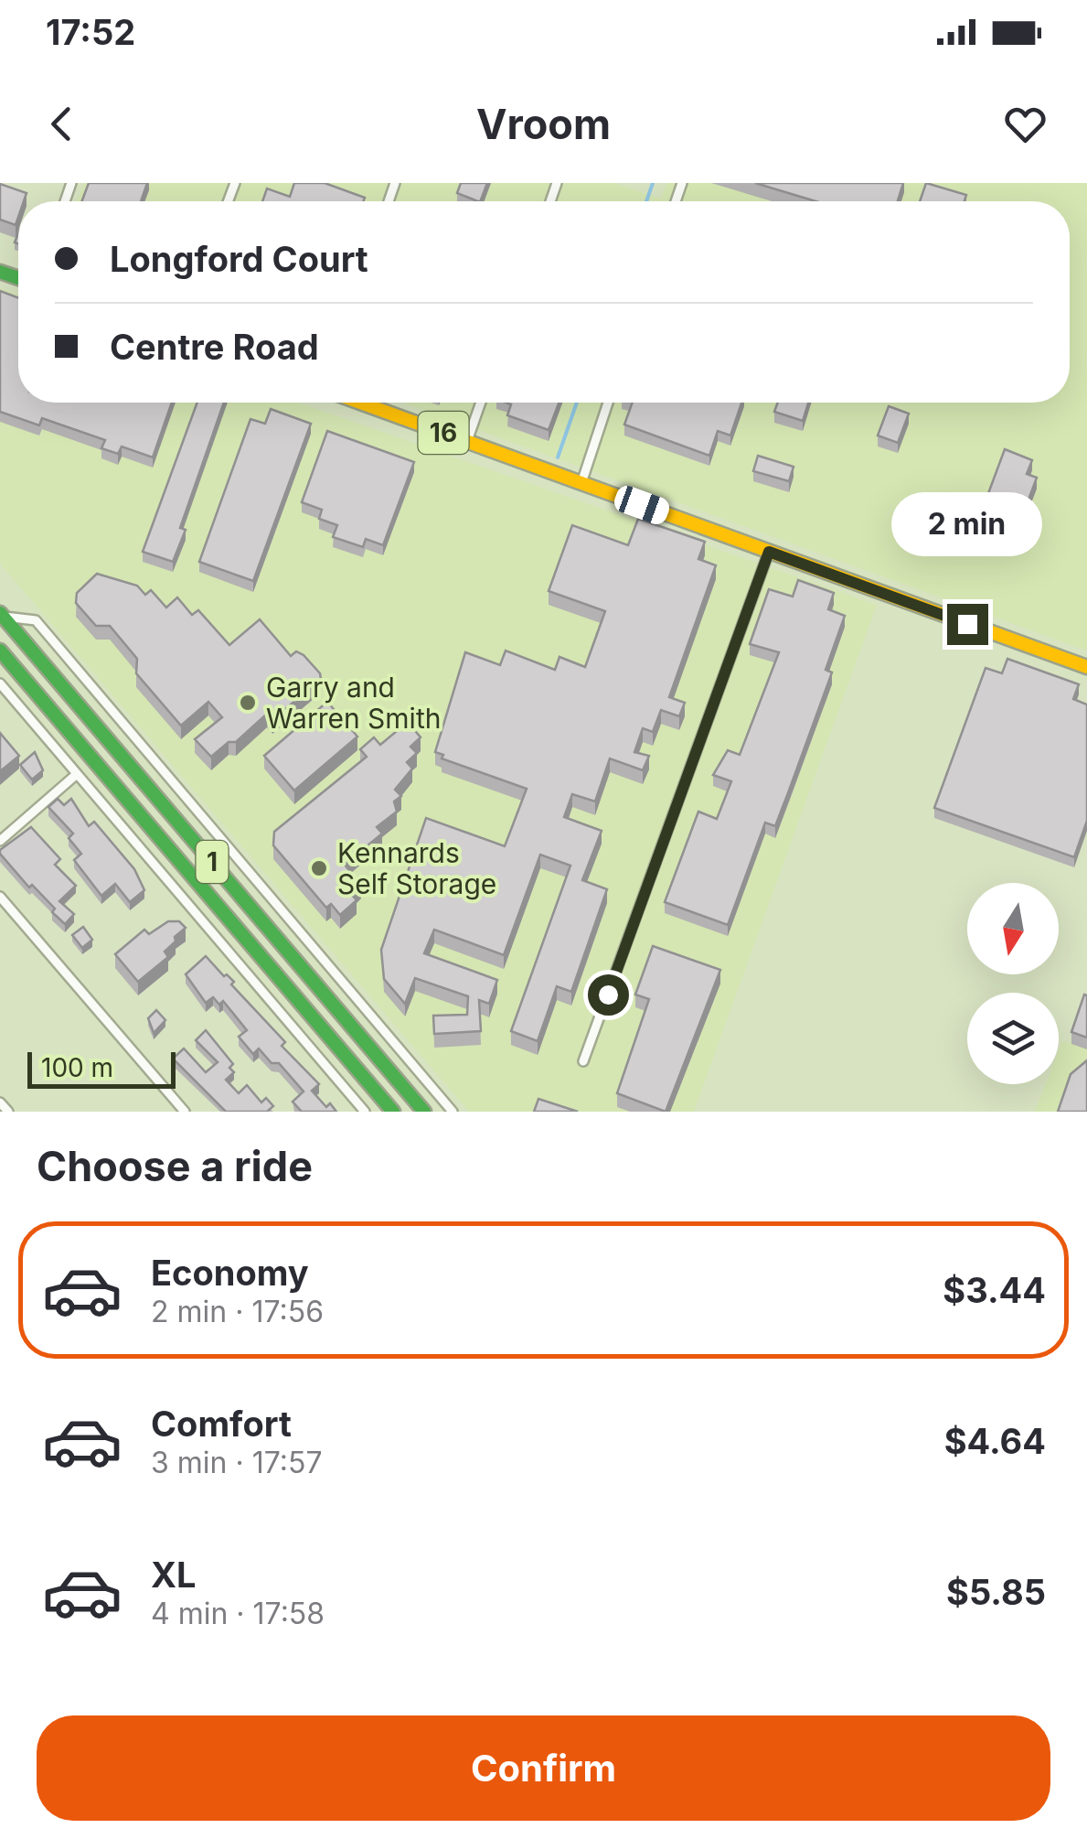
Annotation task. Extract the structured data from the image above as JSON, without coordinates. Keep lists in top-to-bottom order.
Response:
{
  "streets": {
    "main road": ["16", "1"]
  },
  "places": ["Garry and Warren Smith", "Kennards Self Storage"],
  "scale_bar": "100 m",
  "north": "bottom",
  "page": {
    "status": "17:52",
    "header": "Vroom",
    "banner": ["Longford Court", "Centre Road"],
    "bubble": "2 min",
    "scale": "100 m",
    "heading": "Choose a ride",
    "list": [
      {
        "name": "Economy",
        "note": "2 min · 17:56",
        "value": "$3.44"
      },
      {
        "name": "Comfort",
        "note": "3 min · 17:57",
        "value": "$4.64"
      },
      {
        "name": "XL",
        "note": "4 min · 17:58",
        "value": "$5.85"
      }
    ],
    "buttons": "Confirm"
  }
}
